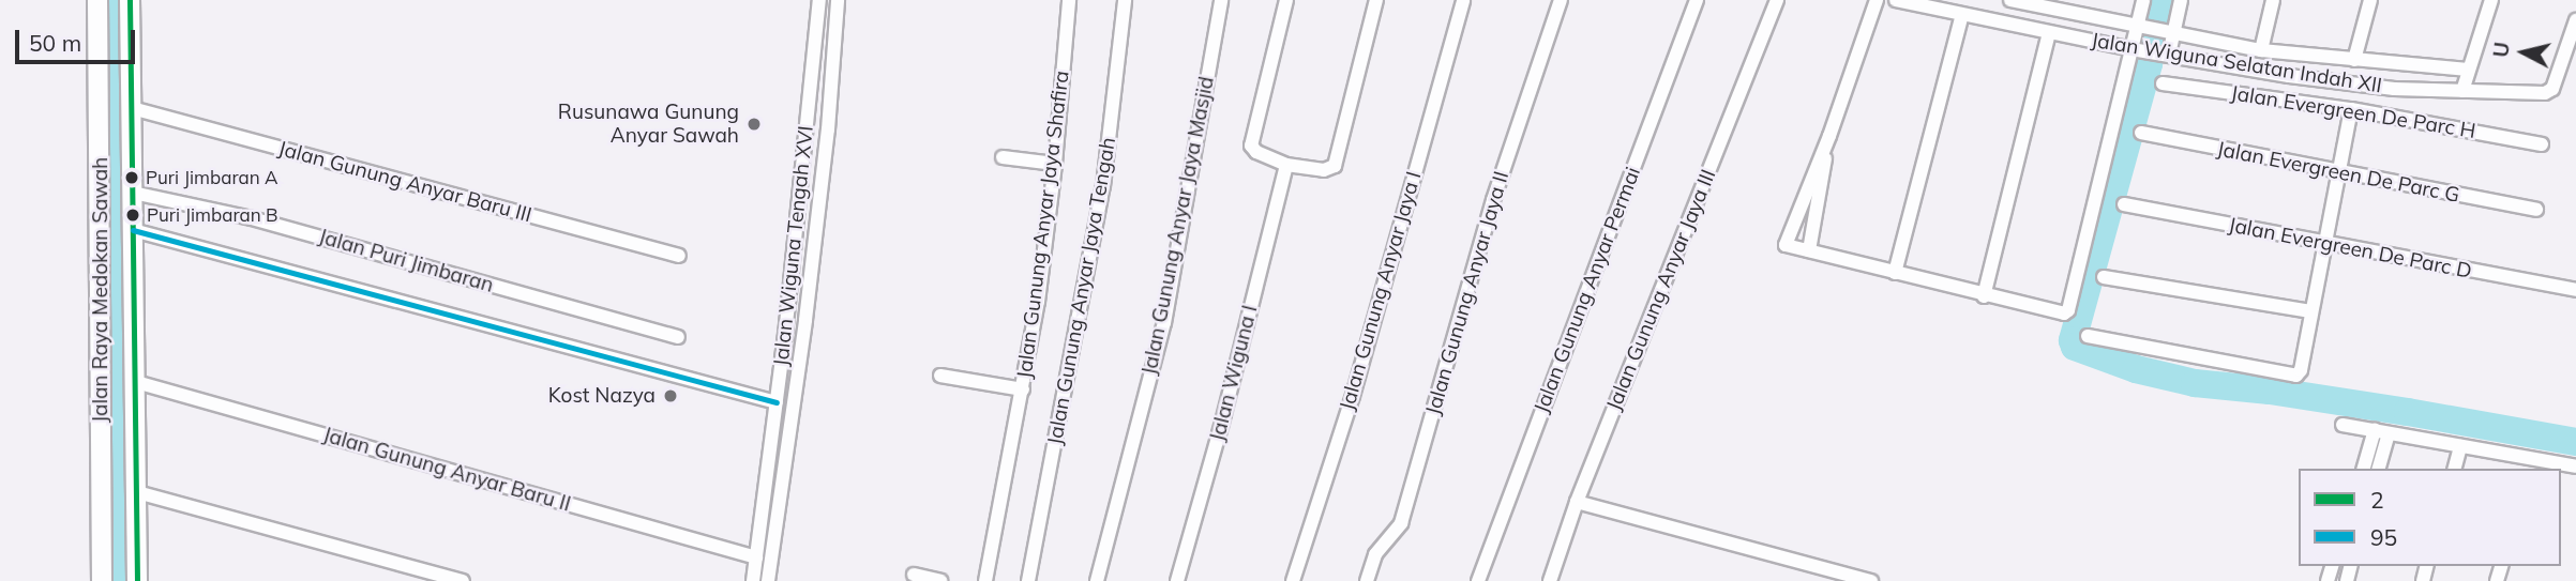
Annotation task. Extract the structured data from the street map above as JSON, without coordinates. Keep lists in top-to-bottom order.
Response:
{
  "streets": {
    "street": [
      "Jalan Wiguna Selatan Indah XII",
      "Jalan Evergreen De Parc H",
      "Jalan Evergreen De Parc G",
      "Jalan Gunung Anyar Baru III",
      "Jalan Gunung Anyar Jaya Shafira",
      "Jalan Gunung Anyar Jaya Masjid",
      "Jalan Wiguna Tengah XVI",
      "Jalan Evergreen De Parc D",
      "Jalan Puri Jimbaran",
      "Jalan Raya Medokan Sawah",
      "Jalan Gunung Anyar Permai",
      "Jalan Gunung Anyar Jaya III",
      "Jalan Gunung Anyar Jaya Tengah",
      "Jalan Gunung Anyar Jaya I",
      "Jalan Gunung Anyar Jaya II",
      "Jalan Wiguna I",
      "Jalan Gunung Anyar Baru II"
    ]
  },
  "crossings": [
    ["Jalan Gunung Anyar Baru III", "Jalan Raya Medokan Sawah"],
    ["Jalan Wiguna Tengah XVI", "Jalan Gunung Anyar Baru II"],
    ["Jalan Puri Jimbaran", "Jalan Raya Medokan Sawah"],
    ["Jalan Raya Medokan Sawah", "Jalan Gunung Anyar Baru II"]
  ],
  "places": [
    "Rusunawa Gunung Anyar Sawah",
    "Puri Jimbaran A",
    "Puri Jimbaran B",
    "Kost Nazya"
  ],
  "lines": ["transit line 2", "transit line 95"],
  "legend": ["2", "95"],
  "scale_bar": "50 m",
  "north": "left"
}
